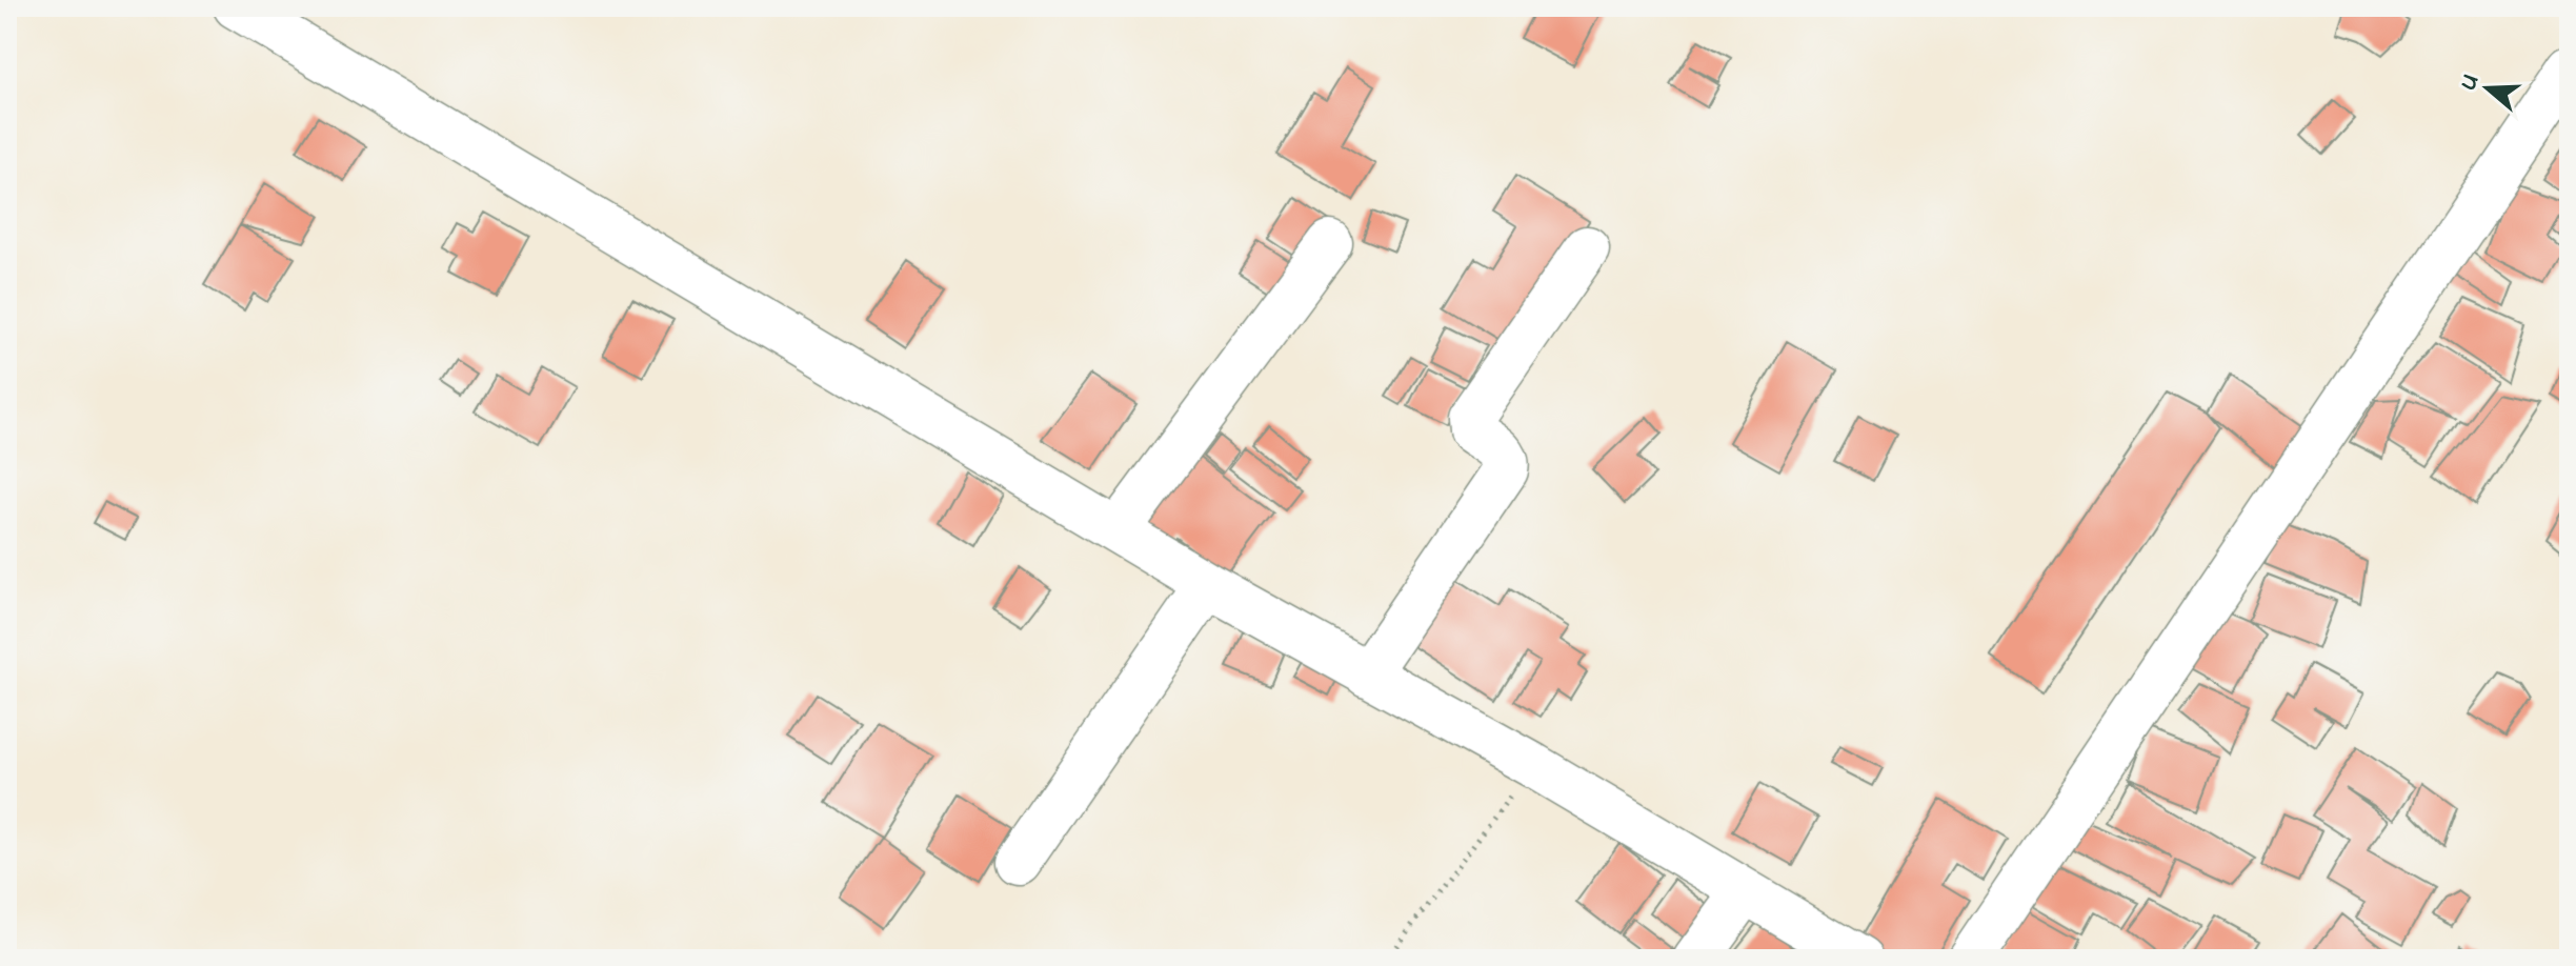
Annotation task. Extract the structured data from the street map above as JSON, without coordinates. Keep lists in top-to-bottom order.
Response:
{
  "north": "left"
}
